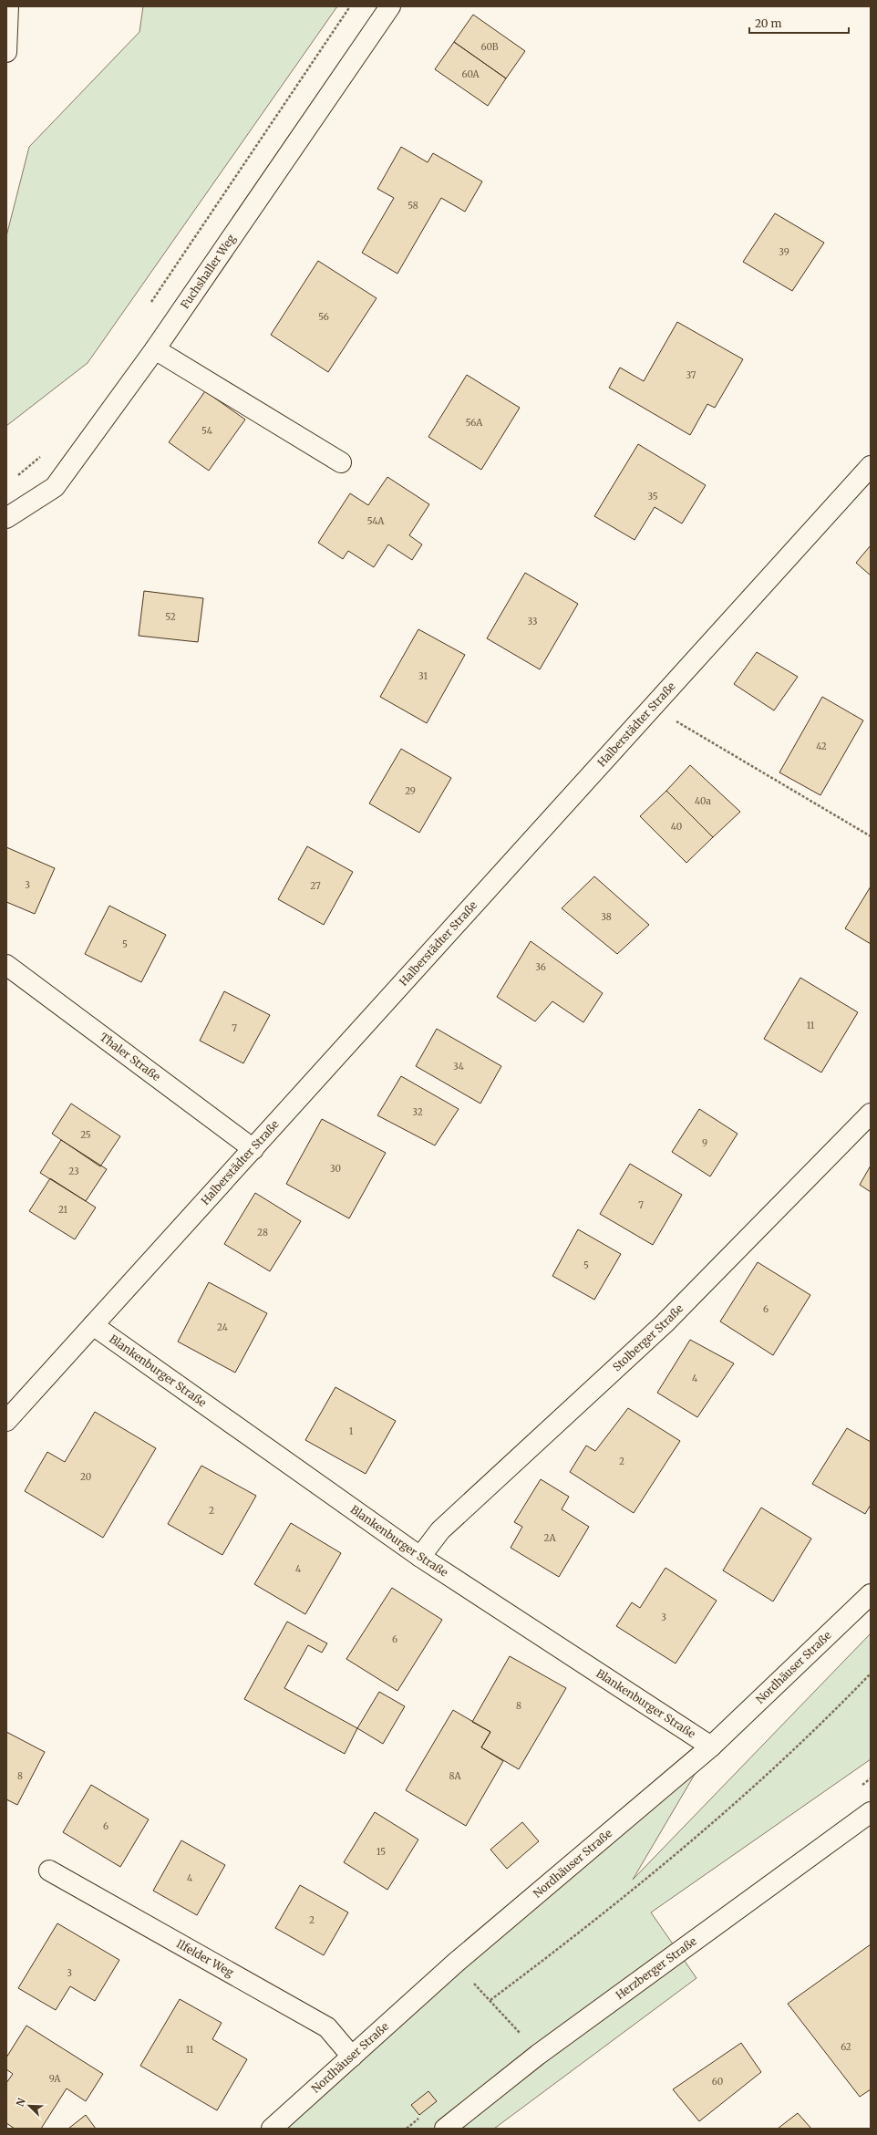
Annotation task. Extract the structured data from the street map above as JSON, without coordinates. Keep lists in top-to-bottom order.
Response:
{
  "streets": {
    "street": [
      "Fuchshaller Weg",
      "Halberstädter Straße",
      "Thaler Straße",
      "Stolberger Straße",
      "Blankenburger Straße",
      "Nordhäuser Straße",
      "Ilfelder Weg",
      "Herzberger Straße"
    ]
  },
  "crossings": [
    ["Halberstädter Straße", "Thaler Straße"],
    ["Halberstädter Straße", "Blankenburger Straße"],
    ["Stolberger Straße", "Blankenburger Straße"],
    ["Blankenburger Straße", "Nordhäuser Straße"],
    ["Nordhäuser Straße", "Ilfelder Weg"]
  ],
  "house_numbers": [
    "60B",
    "60A",
    "58",
    "39",
    "56",
    "37",
    "56A",
    "54",
    "35",
    "54A",
    "52",
    "33",
    "31",
    "42",
    "29",
    "40a",
    "40",
    "3",
    "27",
    "38",
    "5",
    "36",
    "11",
    "7",
    "34",
    "32",
    "25",
    "9",
    "30",
    "23",
    "7",
    "21",
    "28",
    "5",
    "6",
    "24",
    "4",
    "1",
    "2",
    "20",
    "2",
    "2A",
    "4",
    "3",
    "6",
    "8",
    "8",
    "8A",
    "6",
    "15",
    "4",
    "2",
    "3",
    "62",
    "11",
    "9A",
    "60"
  ],
  "scale_bar": "20 m",
  "north": "top left"
}
